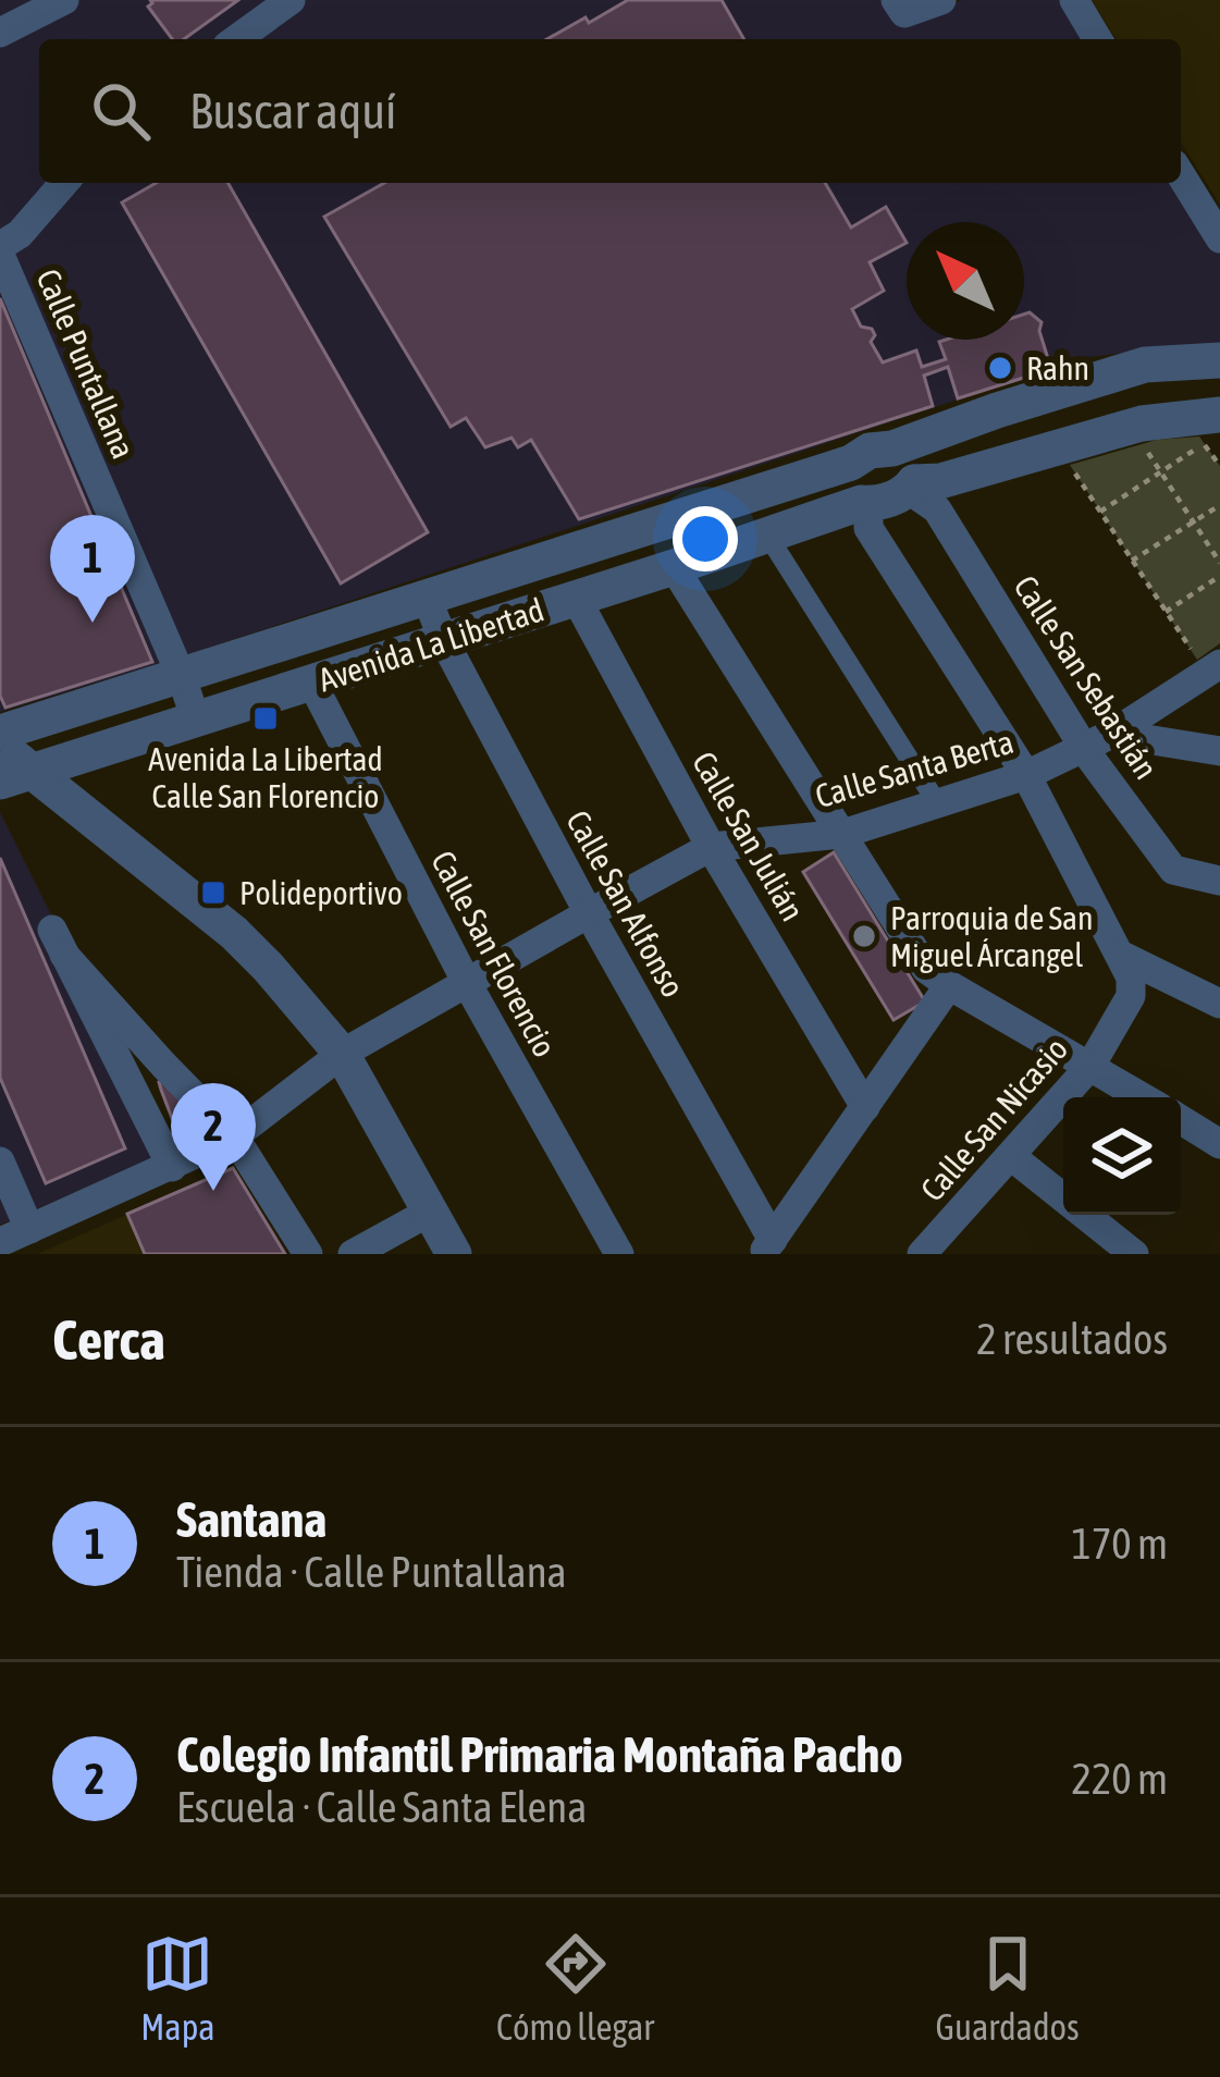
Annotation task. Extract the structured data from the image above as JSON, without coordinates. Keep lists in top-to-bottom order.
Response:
{
  "streets": {
    "street": [
      "Calle Puntallana",
      "Avenida La Libertad",
      "Calle San Sebastián",
      "Calle Santa Berta",
      "Calle San Julián",
      "Calle San Alfonso",
      "Calle San Florencio",
      "Calle San Nicasio"
    ]
  },
  "crossings": [
    ["Calle Puntallana", "Avenida La Libertad"],
    ["Avenida La Libertad", "Calle San Sebastián"],
    ["Avenida La Libertad", "Calle San Julián"],
    ["Avenida La Libertad", "Calle San Alfonso"],
    ["Avenida La Libertad", "Calle San Florencio"],
    ["Calle San Sebastián", "Calle Santa Berta"],
    ["Calle Santa Berta", "Calle San Julián"],
    ["Calle Santa Berta", "Calle San Alfonso"],
    ["Calle Santa Berta", "Calle San Florencio"]
  ],
  "places": {
    "other": ["Rahn", "Parroquia de San Miguel Árcangel"],
    "transit": ["Avenida La Libertad Calle San Florencio", "Polideportivo"]
  },
  "north": "top left",
  "page": {
    "search": "Buscar aquí",
    "pins": ["1", "2"],
    "heading": ["Cerca", "2 resultados"],
    "list": [
      {
        "mark": "1",
        "name": "Santana",
        "note": "Tienda · Calle Puntallana",
        "value": "170 m"
      },
      {
        "mark": "2",
        "name": "Colegio Infantil Primaria Montaña Pacho",
        "note": "Escuela · Calle Santa Elena",
        "value": "220 m"
      }
    ],
    "nav": ["Mapa", "Cómo llegar", "Guardados"]
  }
}
